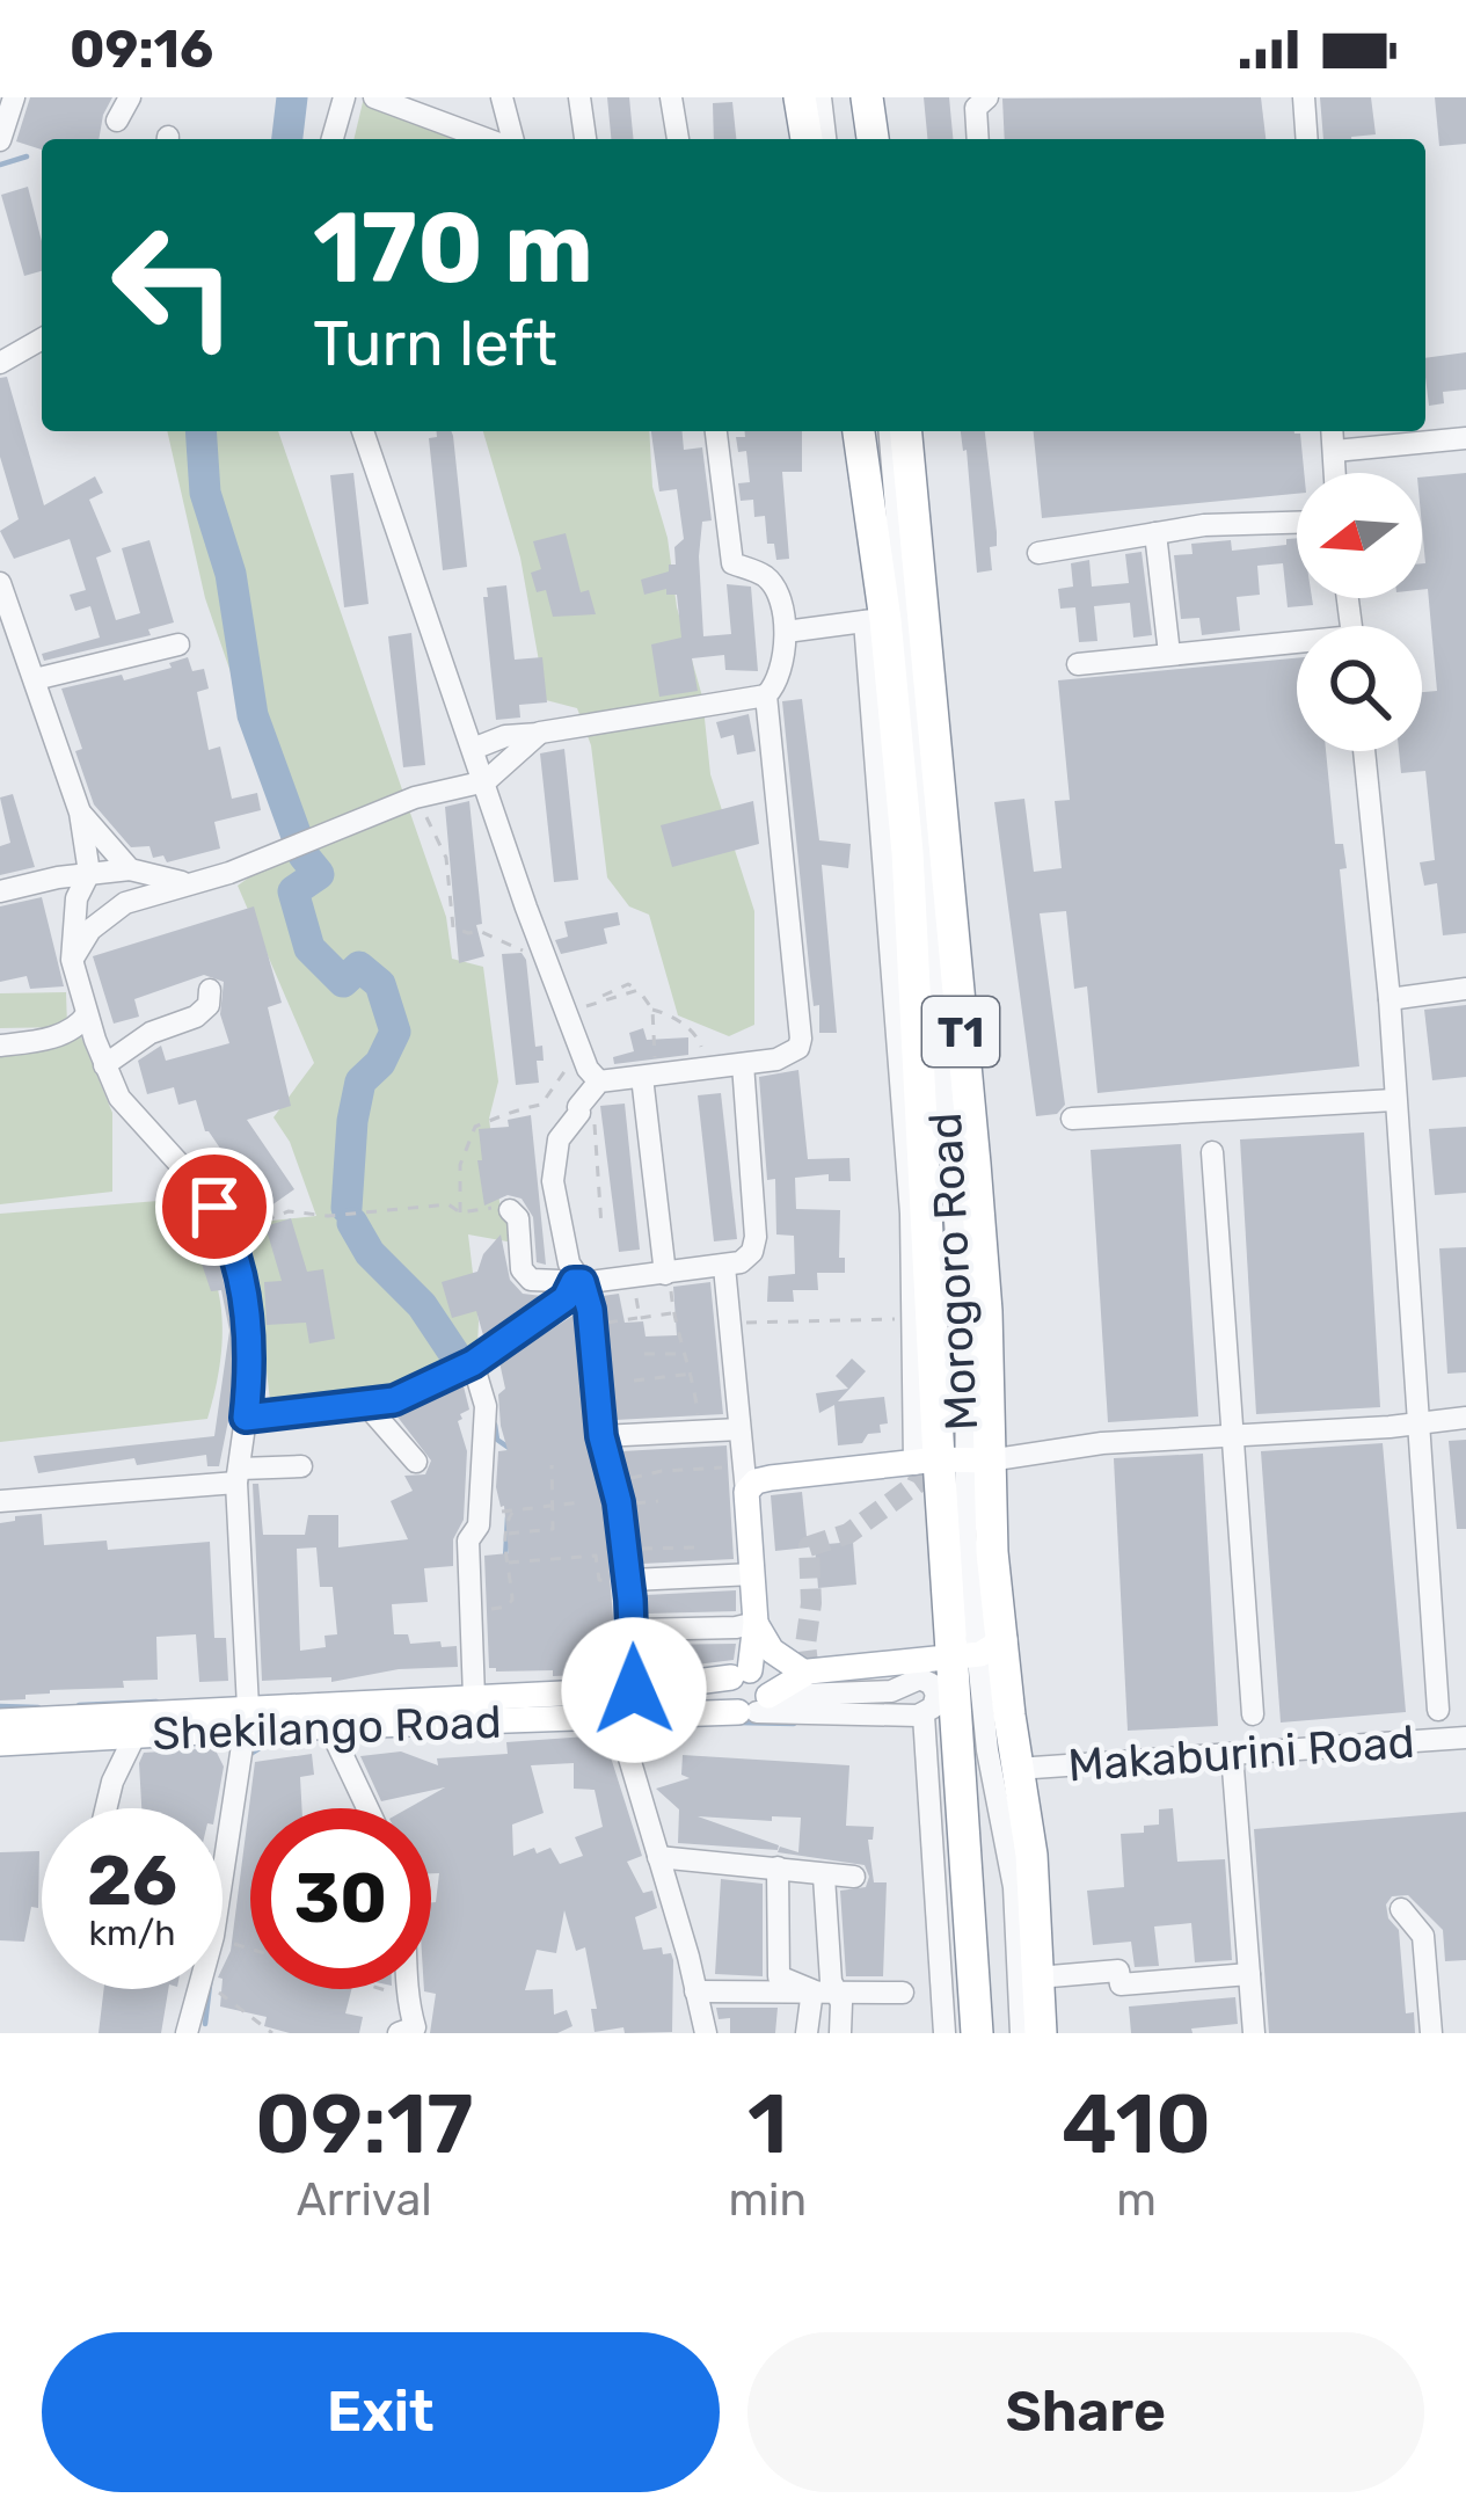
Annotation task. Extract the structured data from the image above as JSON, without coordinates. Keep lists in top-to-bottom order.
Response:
{
  "streets": {
    "highway": ["T1", "Morogoro Road"],
    "main road": ["Shekilango Road"],
    "street": ["Makaburini Road"]
  },
  "crossings": [
    ["Morogoro Road", "Makaburini Road"]
  ],
  "north": "left",
  "page": {
    "status": "09:16",
    "turn": ["170 m", "Turn left"],
    "speed": "26 km/h",
    "limit": "30",
    "eta": [
      "09:17",
      "Arrival",
      "1",
      "min",
      "410",
      "m"
    ],
    "buttons": ["Exit", "Share"]
  }
}
